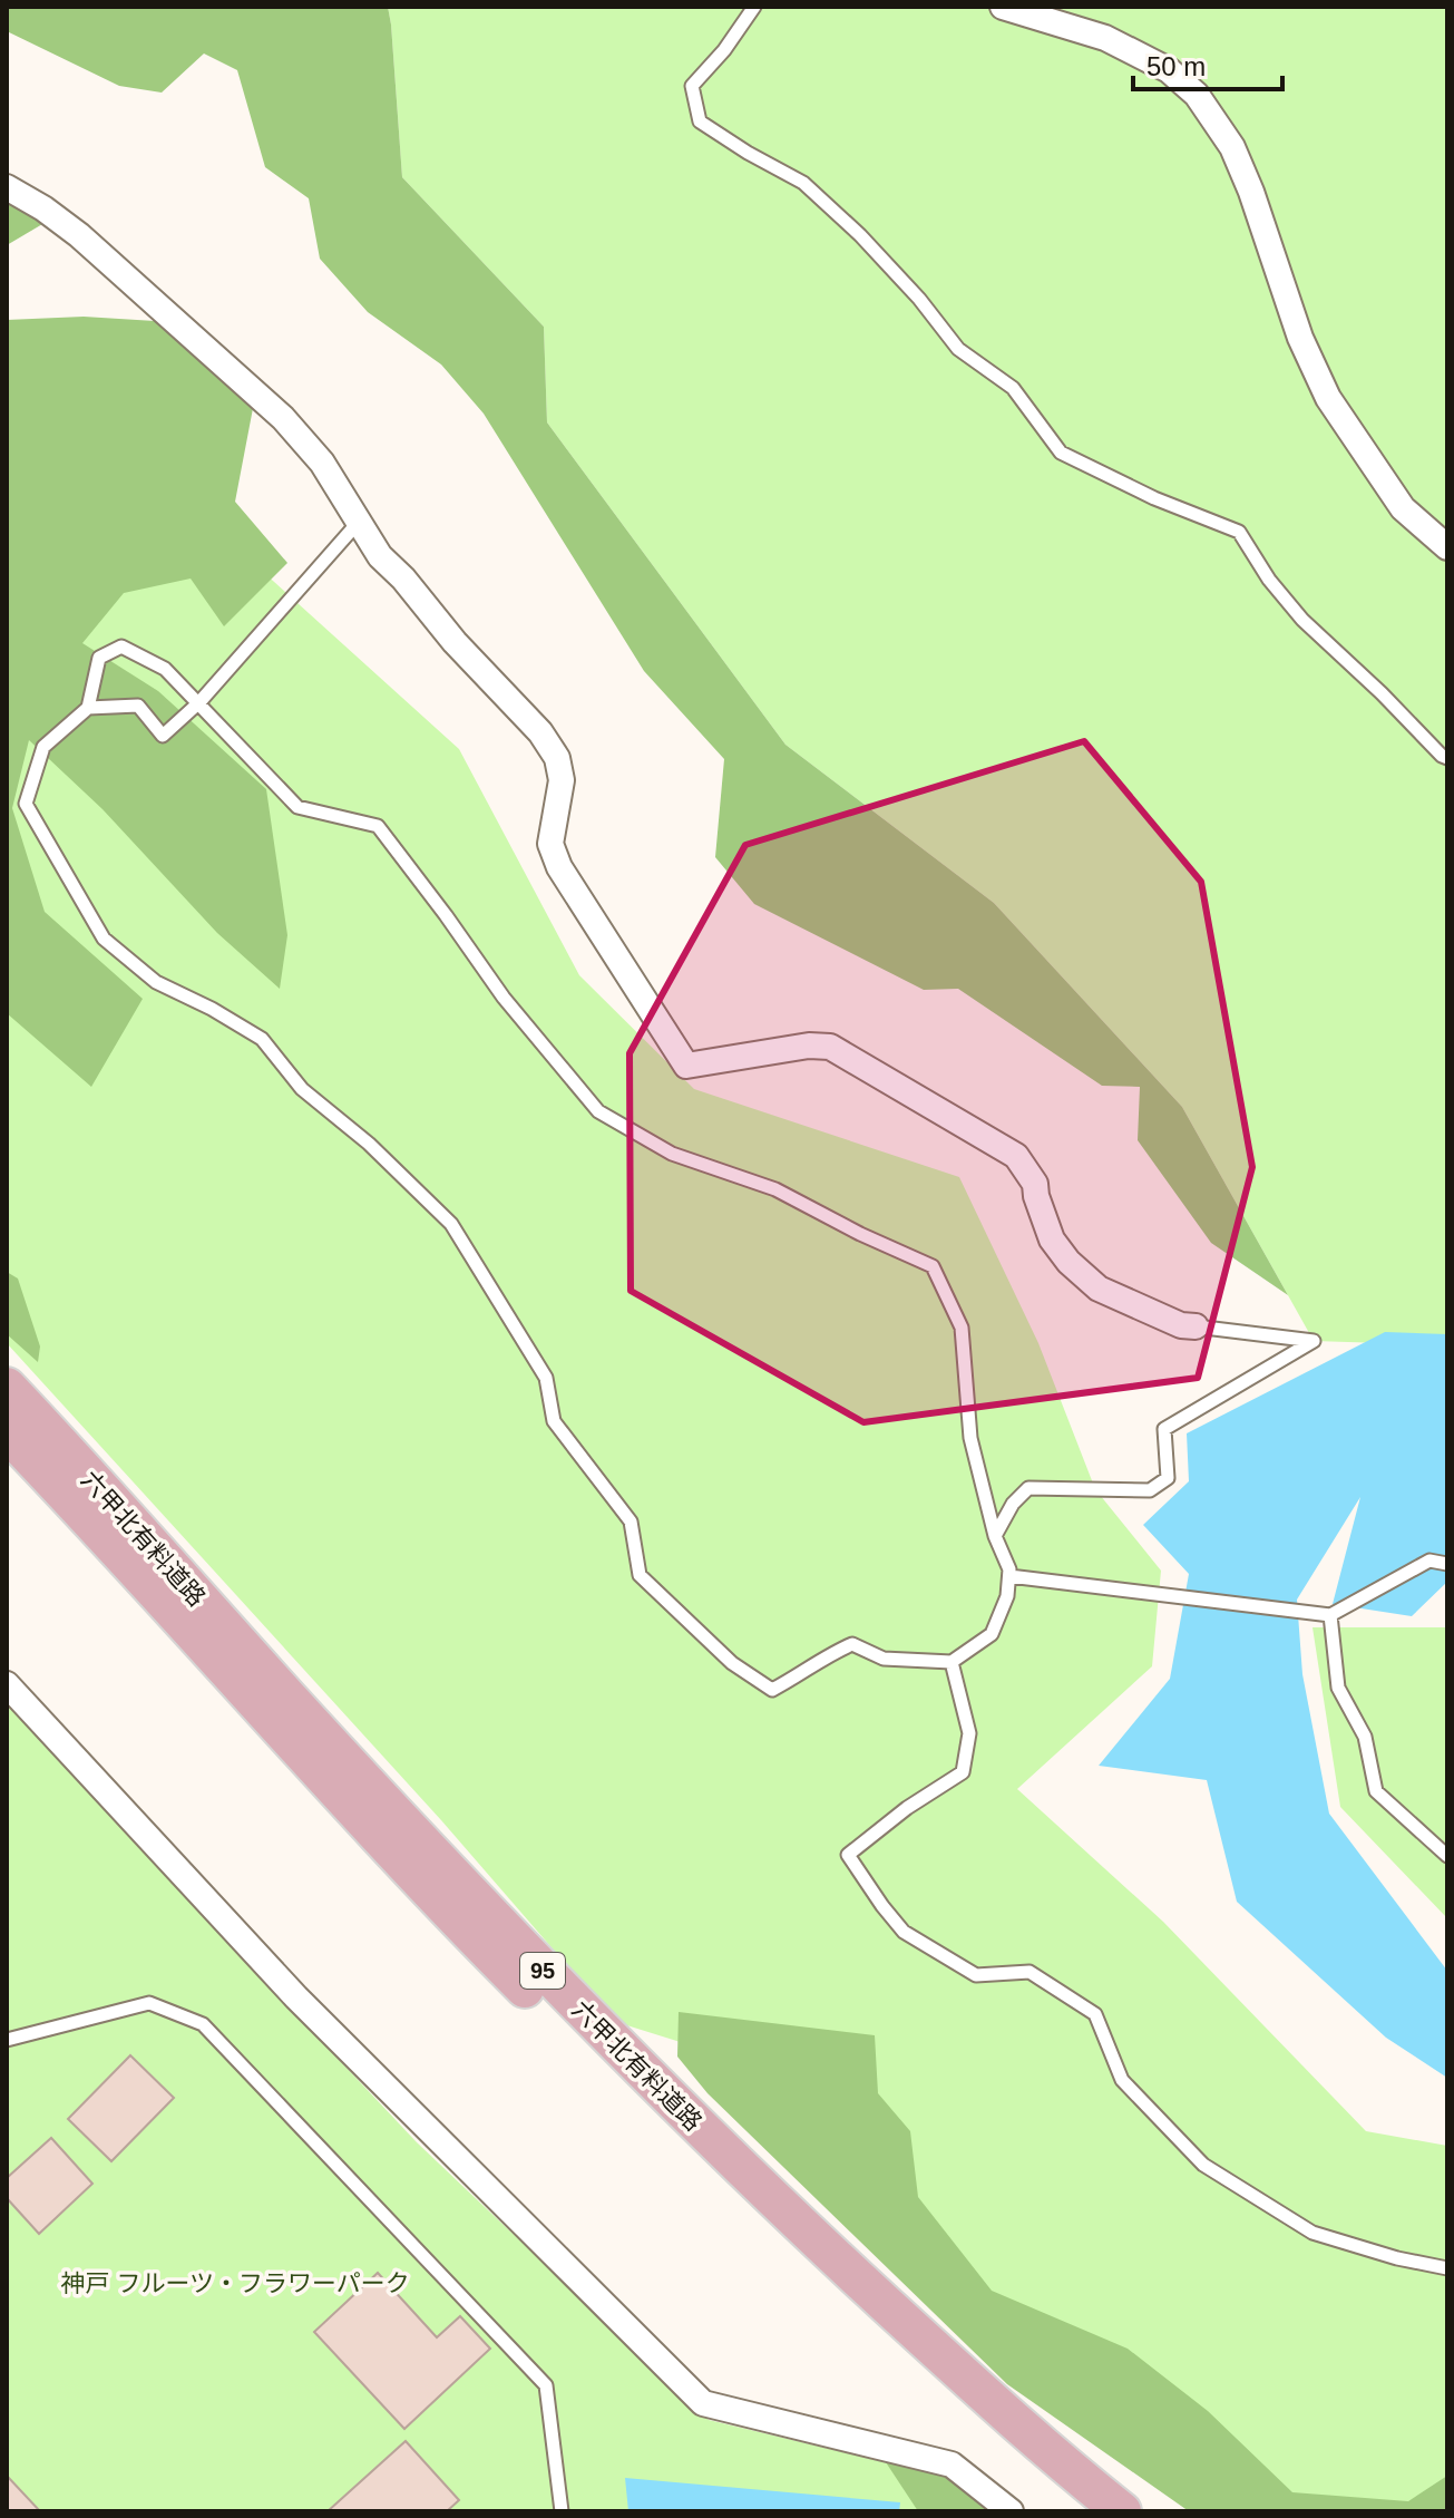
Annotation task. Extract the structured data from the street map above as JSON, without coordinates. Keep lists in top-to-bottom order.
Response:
{
  "streets": {
    "main road": ["六甲北有料道路", "95"]
  },
  "parks": ["神戸 フルーツ・フラワーパーク"],
  "scale_bar": "50 m"
}
